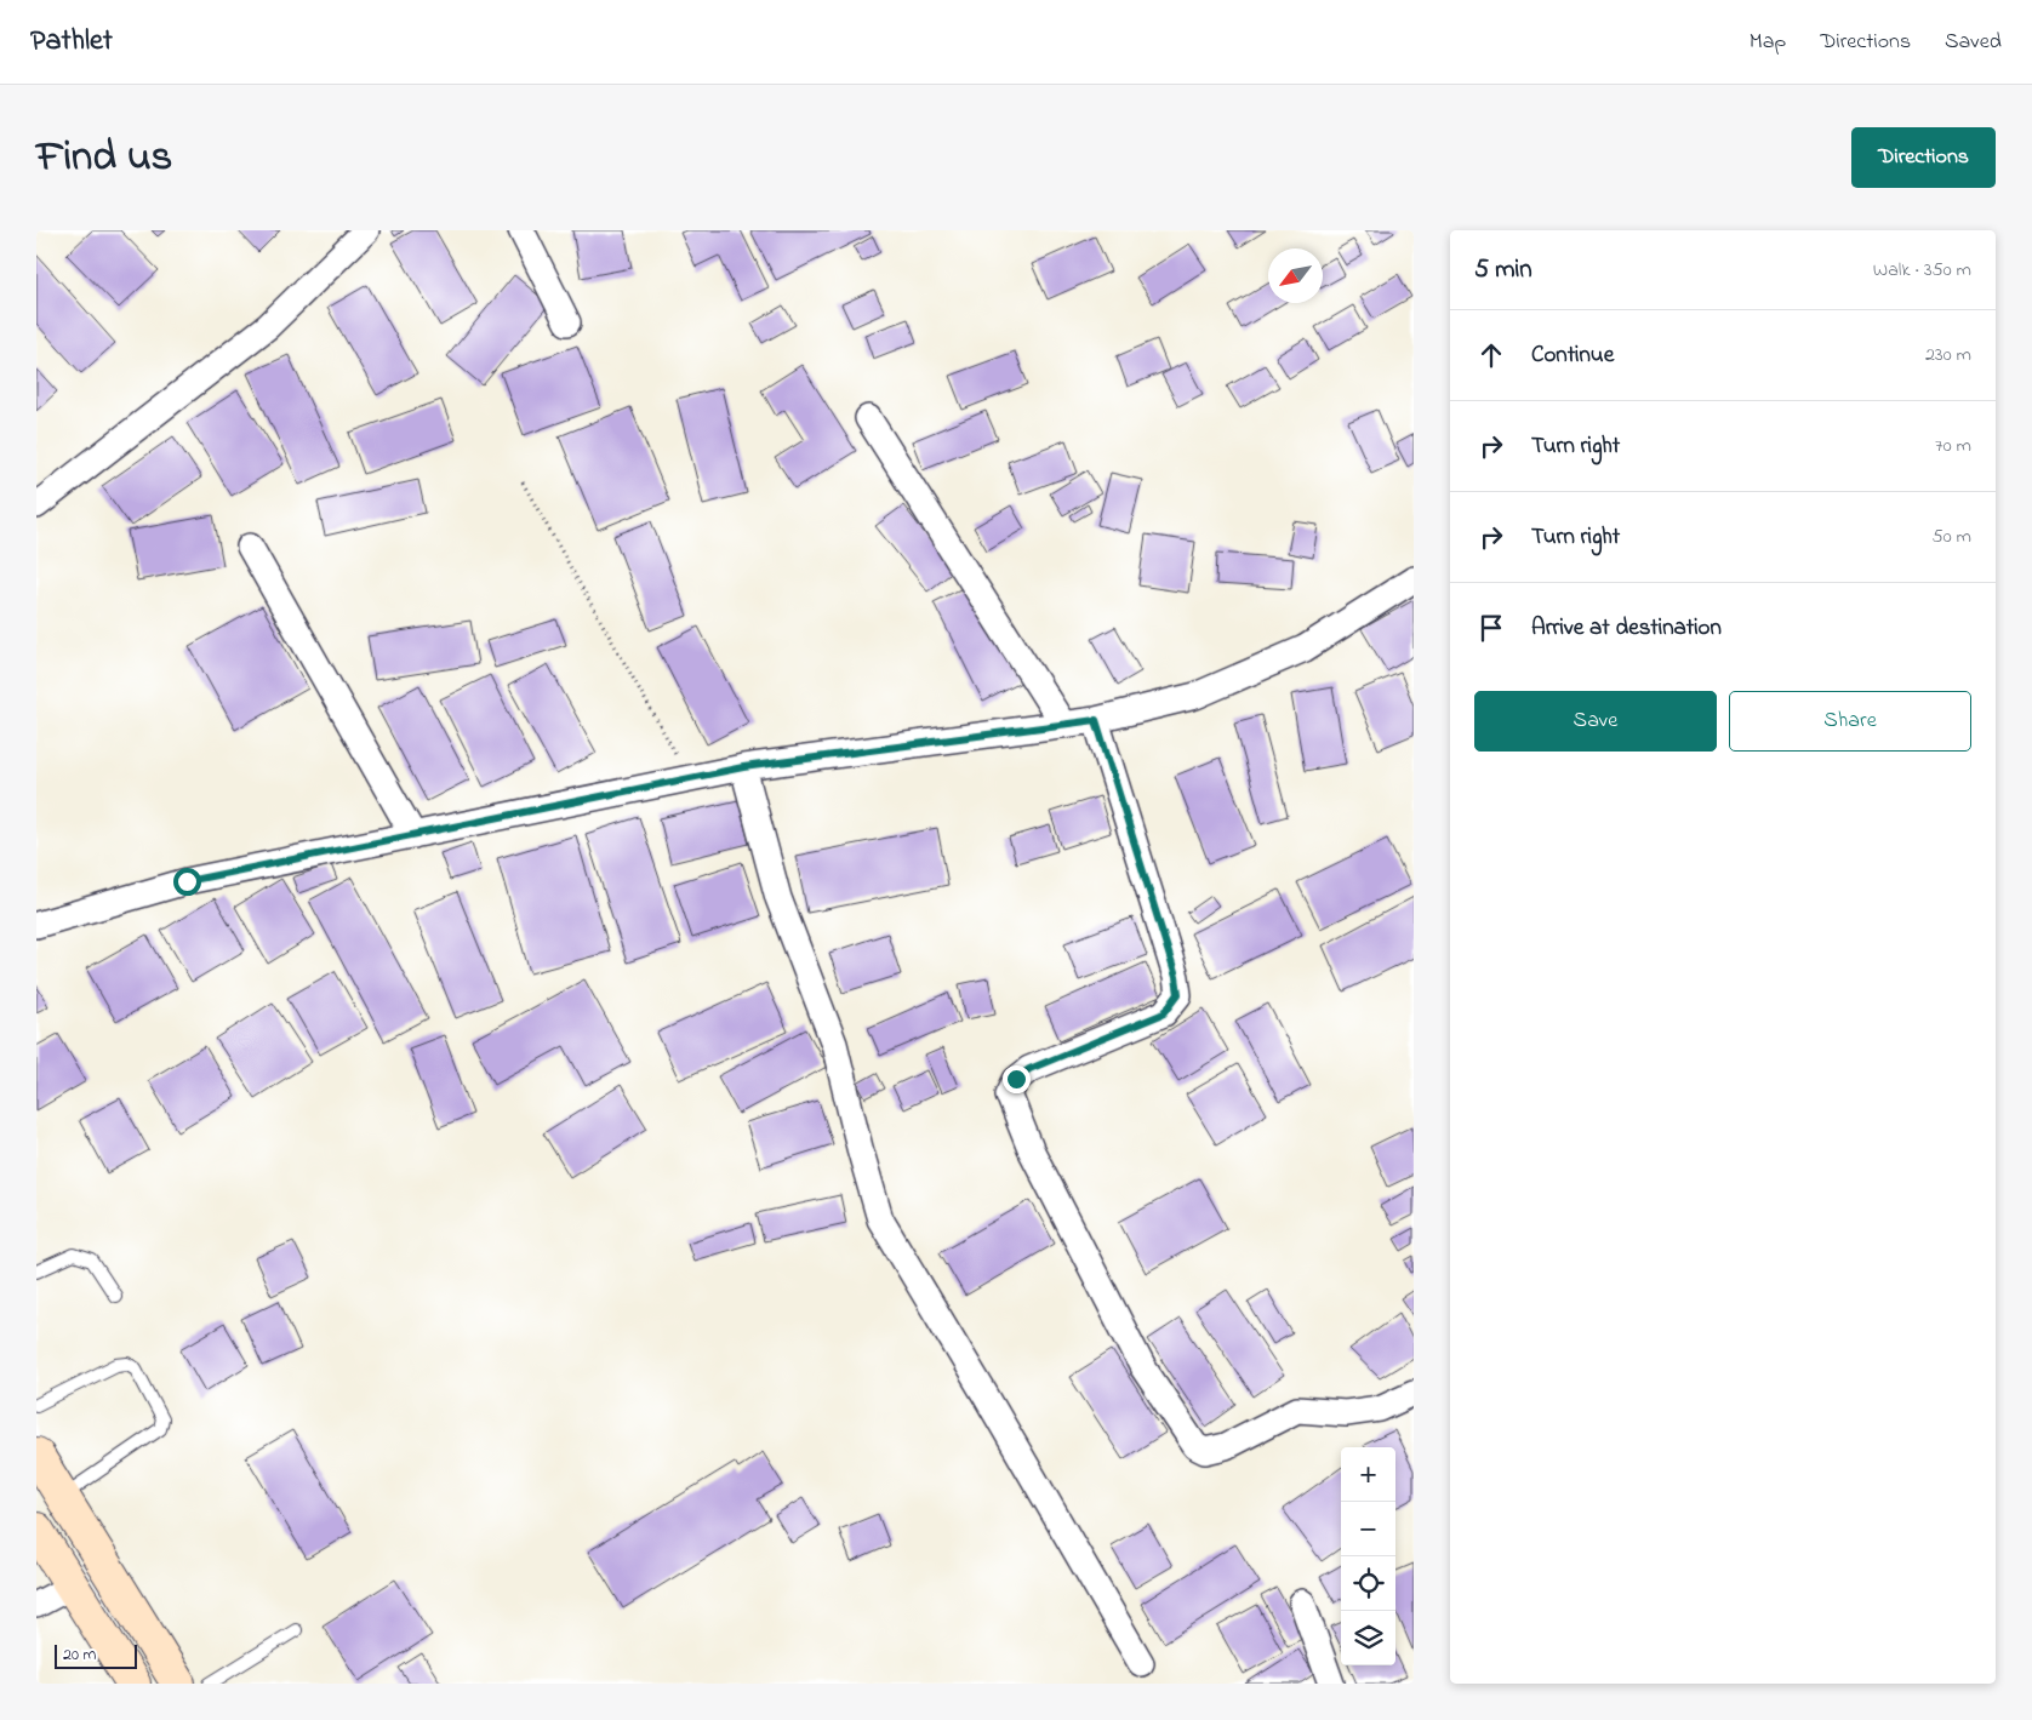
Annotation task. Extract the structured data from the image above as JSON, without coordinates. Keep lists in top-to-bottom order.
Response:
{
  "scale_bar": "20 m",
  "north": "bottom left",
  "page": {
    "header": "Pathlet",
    "nav": ["Map", "Directions", "Saved"],
    "title": "Find us",
    "buttons": [
      "Directions",
      ["Save", "Share"]
    ],
    "heading": ["5 min", "Walk · 350 m"],
    "list": [
      ["Continue", "230 m"],
      ["Turn right", "70 m"],
      ["Turn right", "50 m"],
      "Arrive at destination"
    ],
    "map_buttons": ["+", "−"],
    "scale": "20 m"
  }
}
